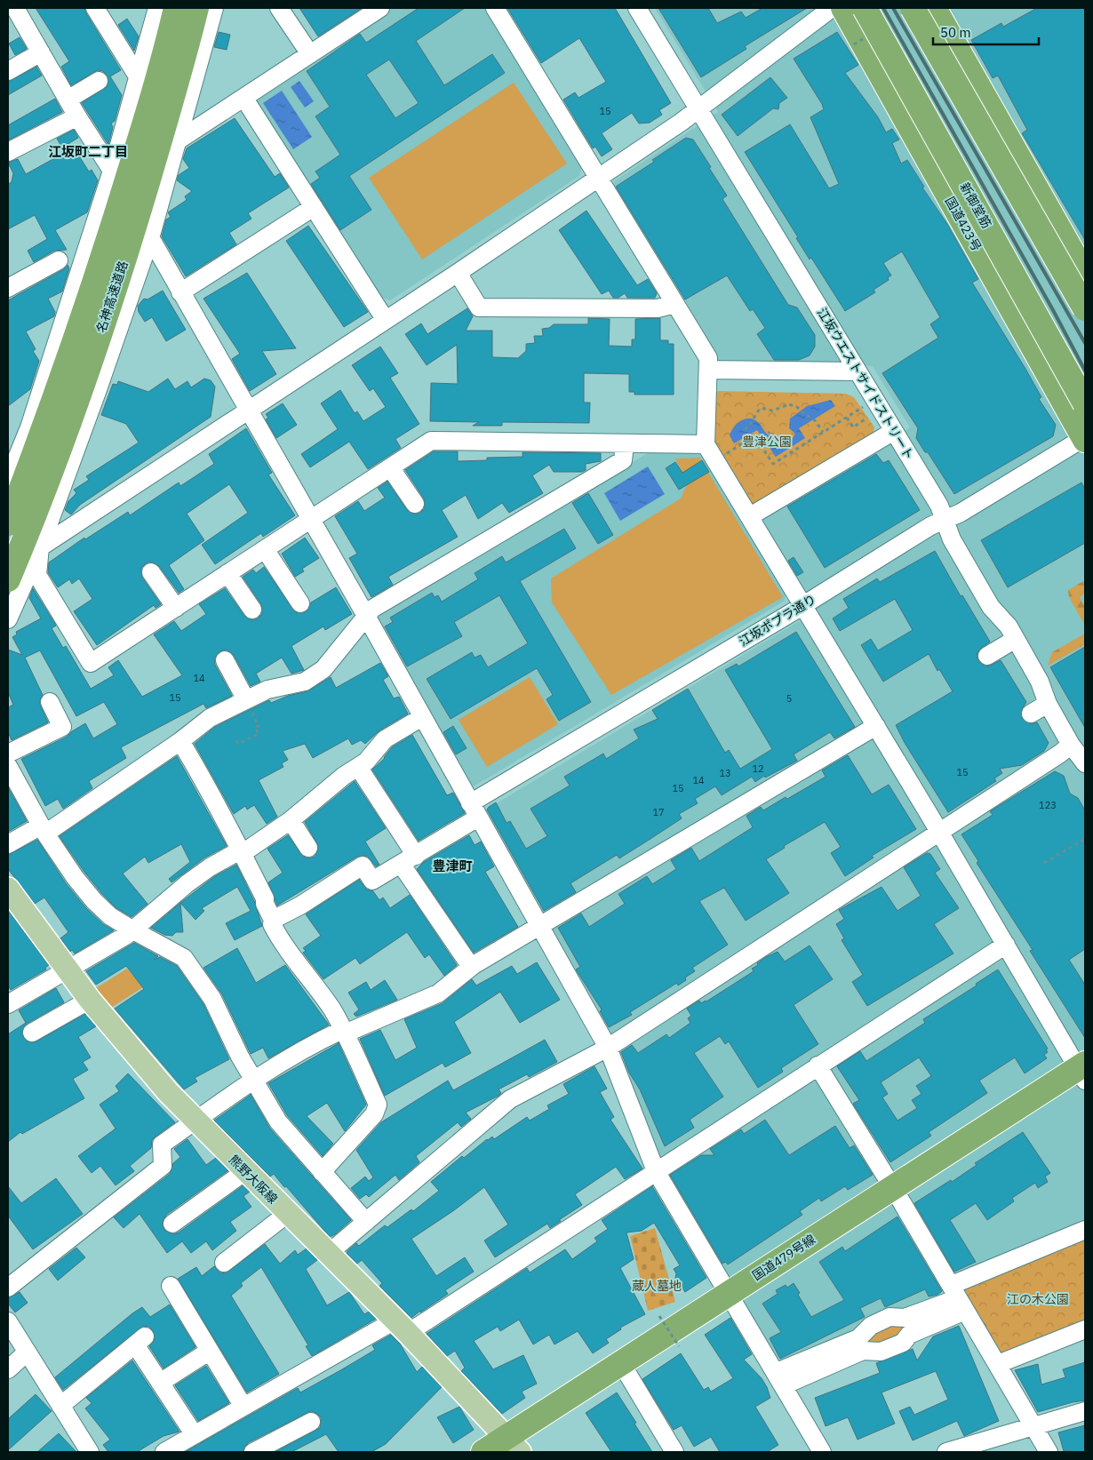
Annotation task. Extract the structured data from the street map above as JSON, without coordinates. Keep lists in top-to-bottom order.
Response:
{
  "streets": {
    "highway": [
      "新御堂筋",
      "国道423号",
      "名神高速道路",
      "国道479号線"
    ],
    "main road": ["熊野大阪線"],
    "street": ["江坂ウエストサイドストリート", "江坂ポプラ通り"]
  },
  "crossings": [
    ["国道423号", "江坂ポプラ通り"],
    ["江坂ウエストサイドストリート", "江坂ポプラ通り"],
    ["熊野大阪線", "国道479号線"]
  ],
  "districts": ["江坂町二丁目", "豊津町"],
  "parks": ["豊津公園", "蔵人墓地", "江の木公園"],
  "house_numbers": [
    "15",
    "14",
    "15",
    "5",
    "12",
    "15",
    "13",
    "14",
    "15",
    "123",
    "17"
  ],
  "scale_bar": "50 m"
}
